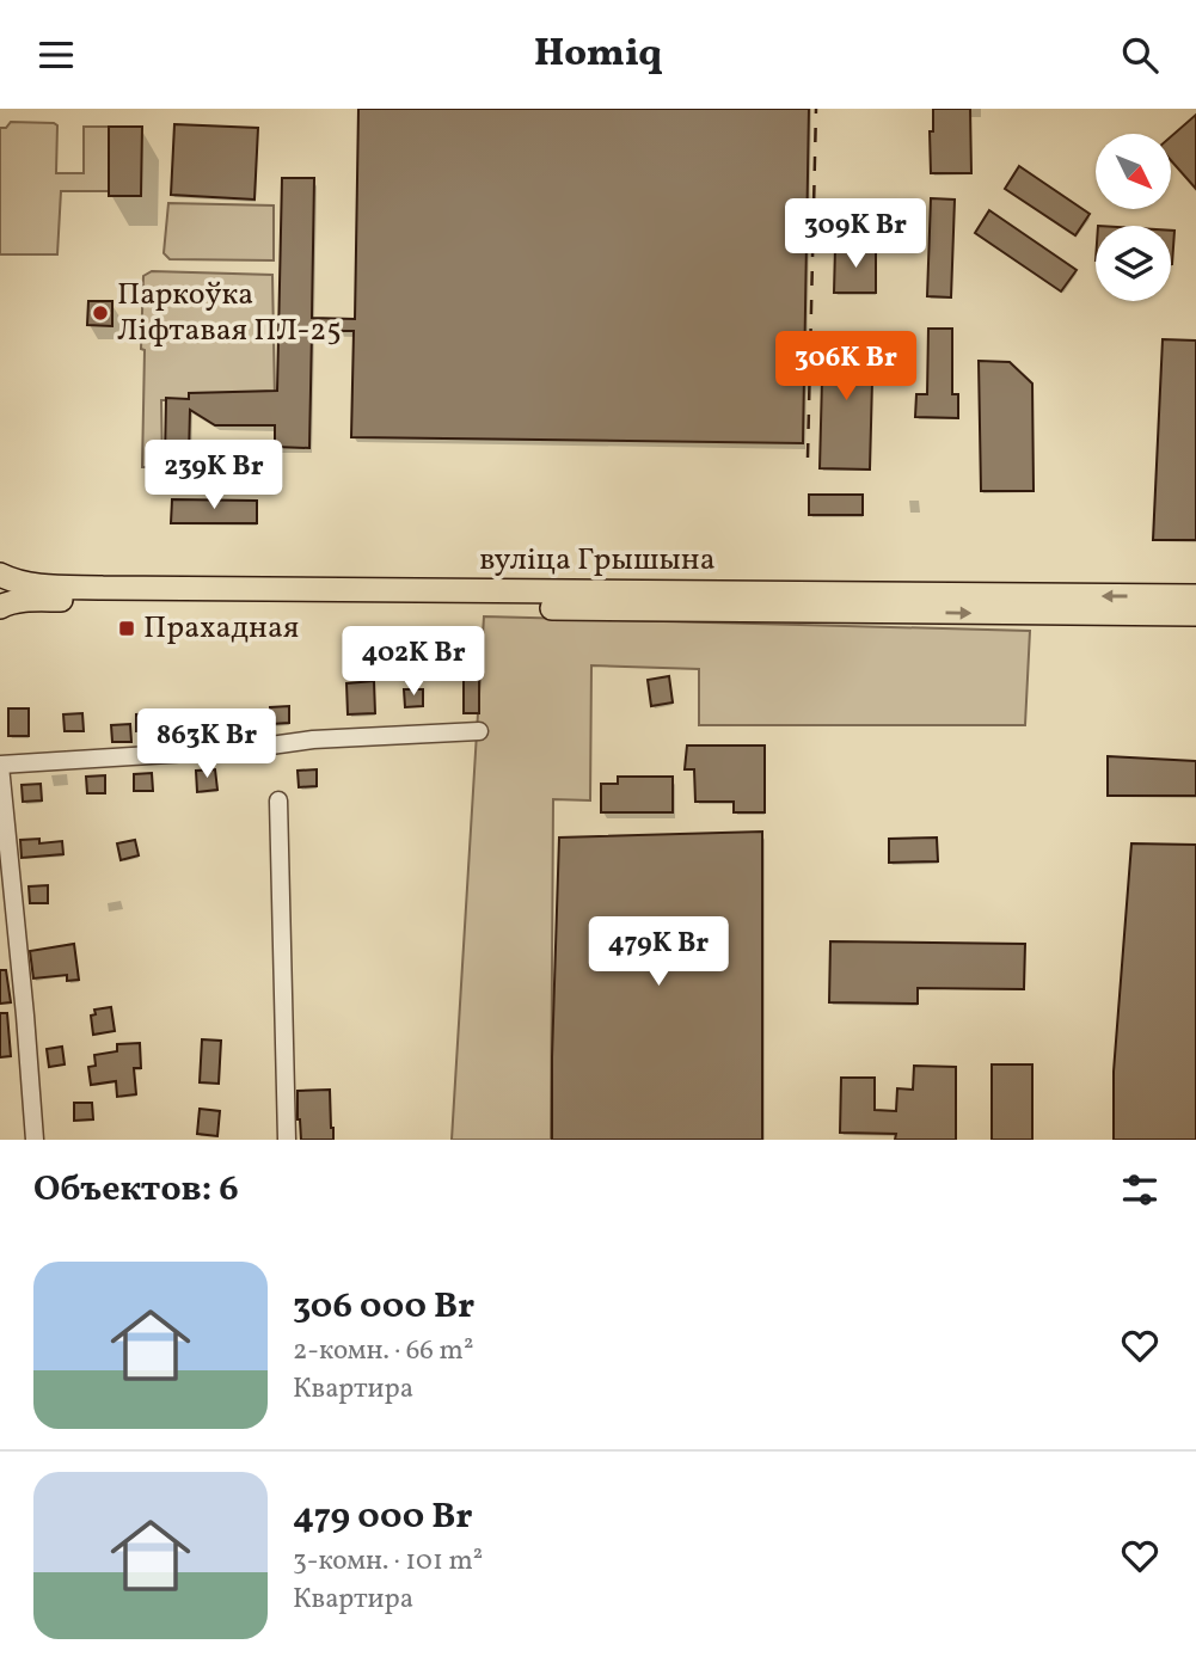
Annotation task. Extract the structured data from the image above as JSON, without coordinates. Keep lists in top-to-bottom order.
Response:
{
  "streets": {
    "main road": ["вуліца Грышына"]
  },
  "places": {
    "other": ["Паркоўка Ліфтавая ПЛ-25"],
    "transit": ["Прахадная"]
  },
  "north": "bottom right",
  "page": {
    "header": "Homiq",
    "price": [
      "309K Br",
      "306K Br",
      "239K Br",
      "402K Br",
      "863K Br",
      "479K Br"
    ],
    "heading": "Объектов: 6",
    "list": [
      {
        "name": "306 000 Br",
        "note": "2-комн. · 66 m² · Квартира"
      },
      {
        "name": "479 000 Br",
        "note": "3-комн. · 101 m² · Квартира"
      }
    ]
  }
}
